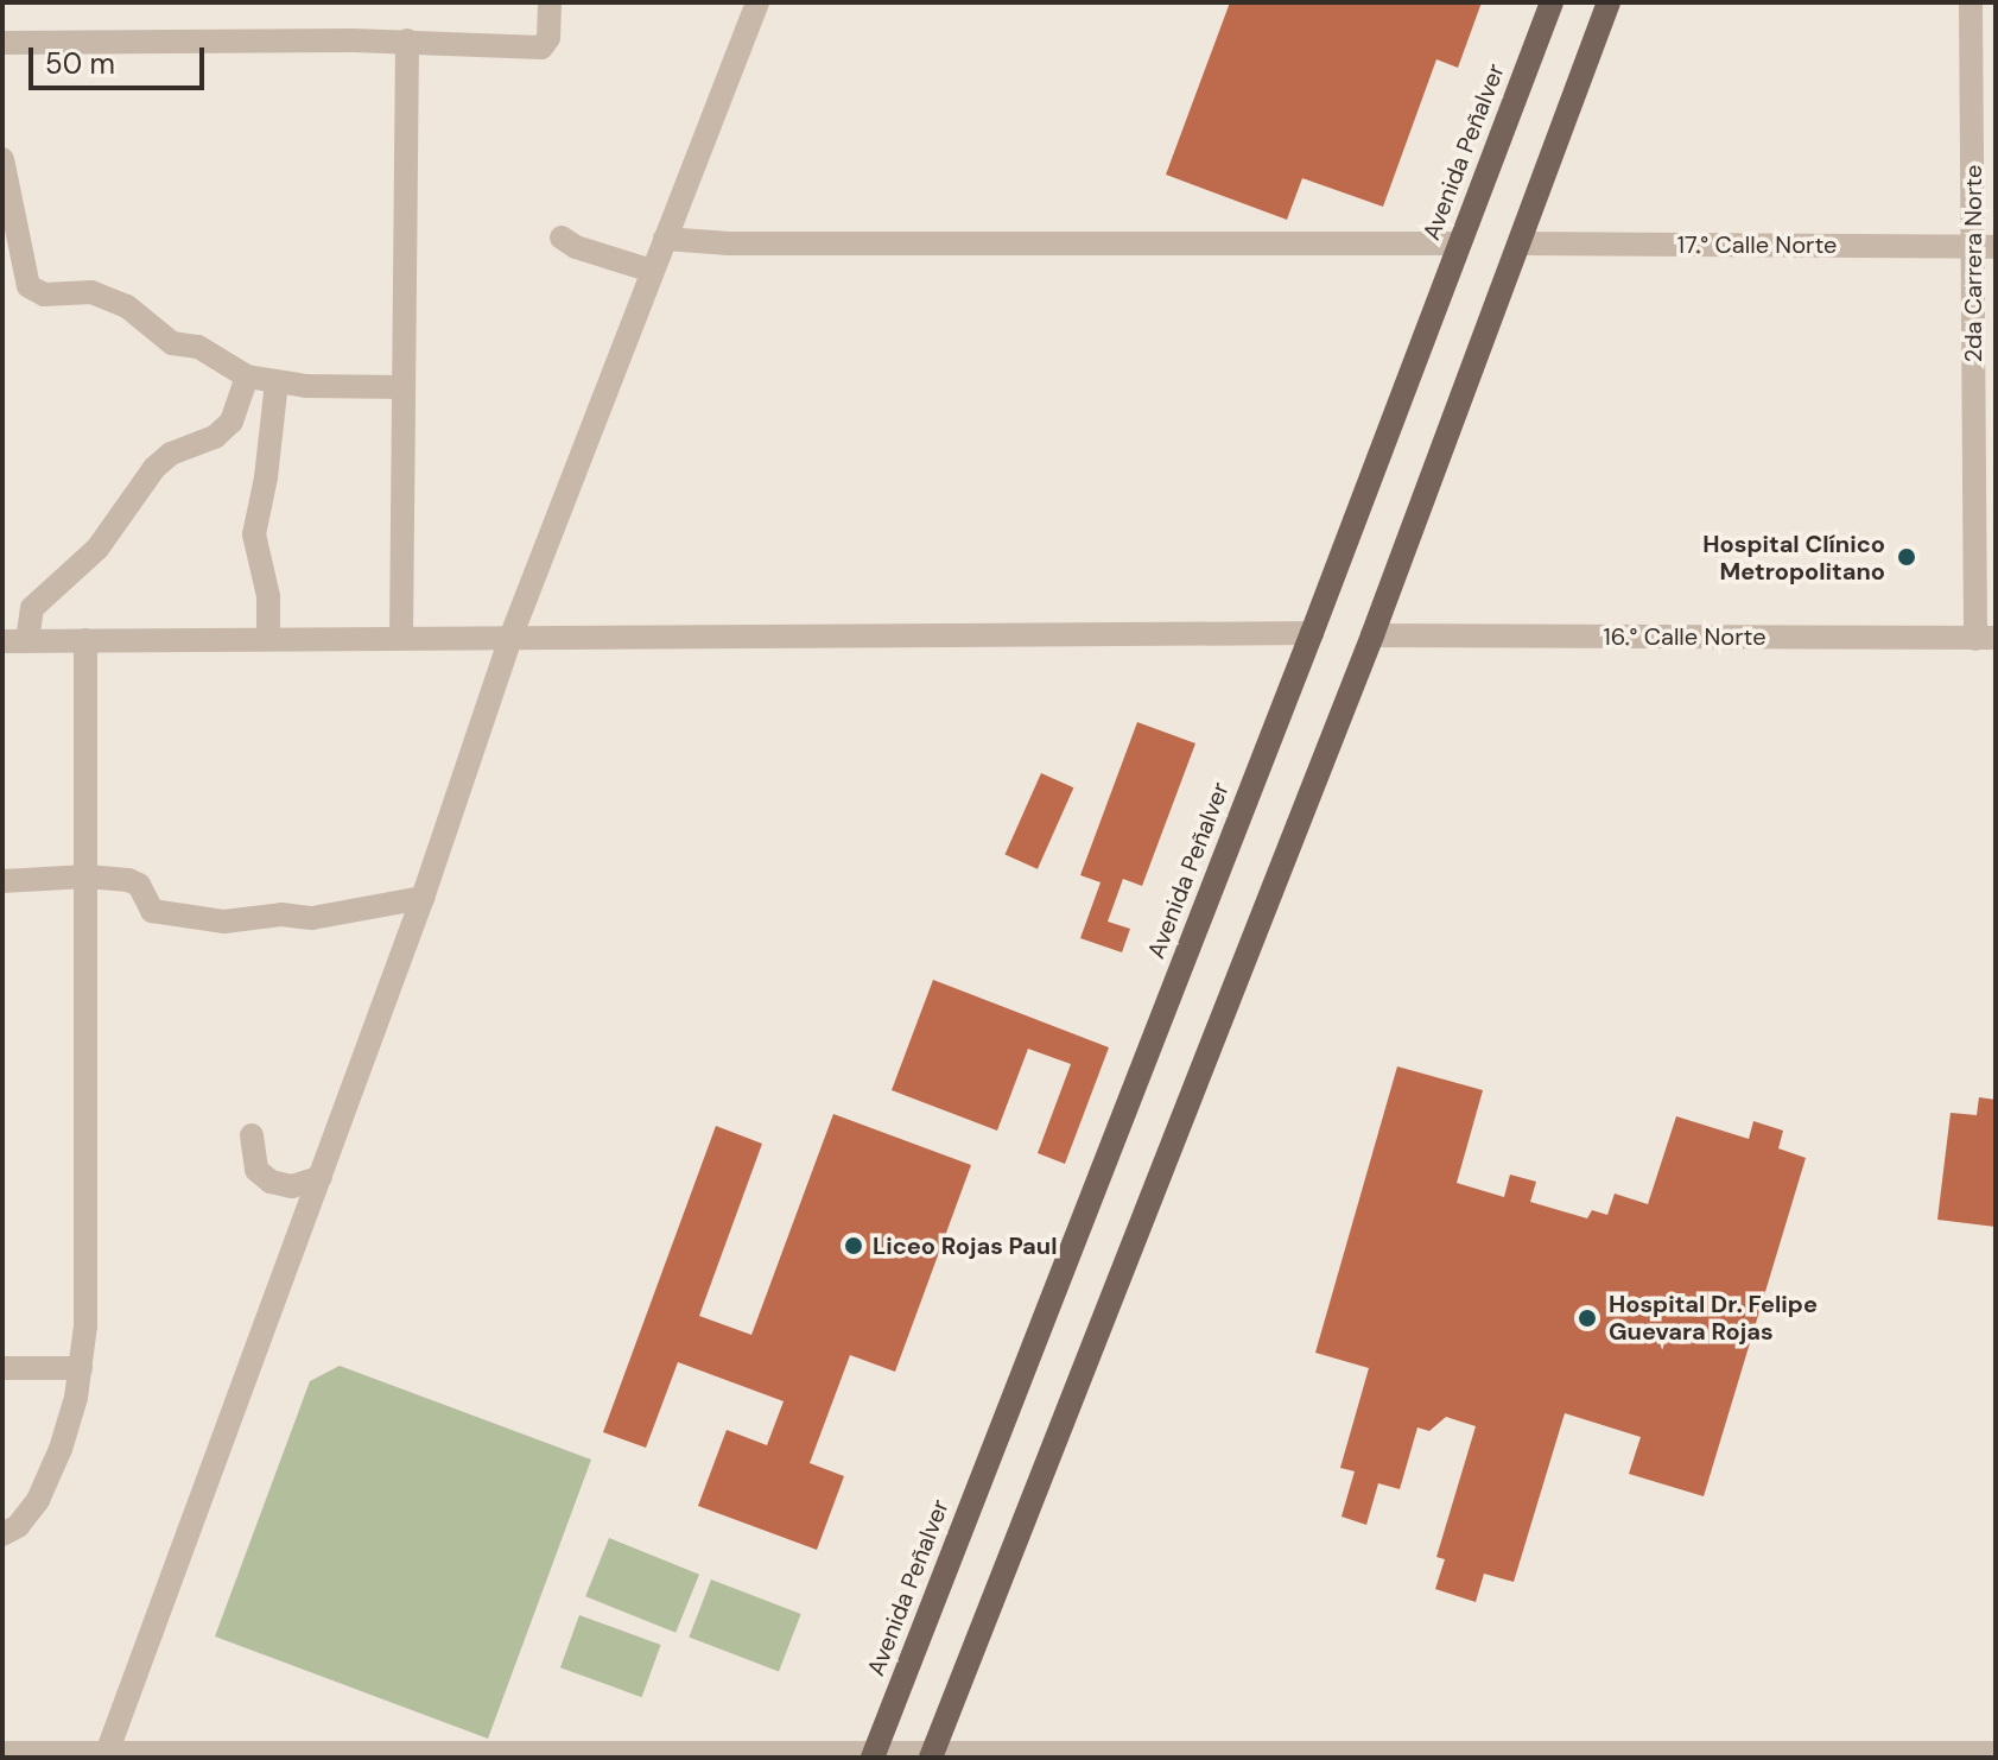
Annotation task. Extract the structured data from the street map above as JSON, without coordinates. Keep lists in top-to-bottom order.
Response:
{
  "streets": {
    "main road": ["Avenida Peñalver"],
    "street": ["17.° Calle Norte", "2da Carrera Norte", "16.° Calle Norte"]
  },
  "crossings": [
    ["17.° Calle Norte", "2da Carrera Norte"],
    ["2da Carrera Norte", "16.° Calle Norte"]
  ],
  "places": ["Hospital Clínico Metropolitano", "Liceo Rojas Paul", "Hospital Dr. Felipe Guevara Rojas"],
  "scale_bar": "50 m"
}
